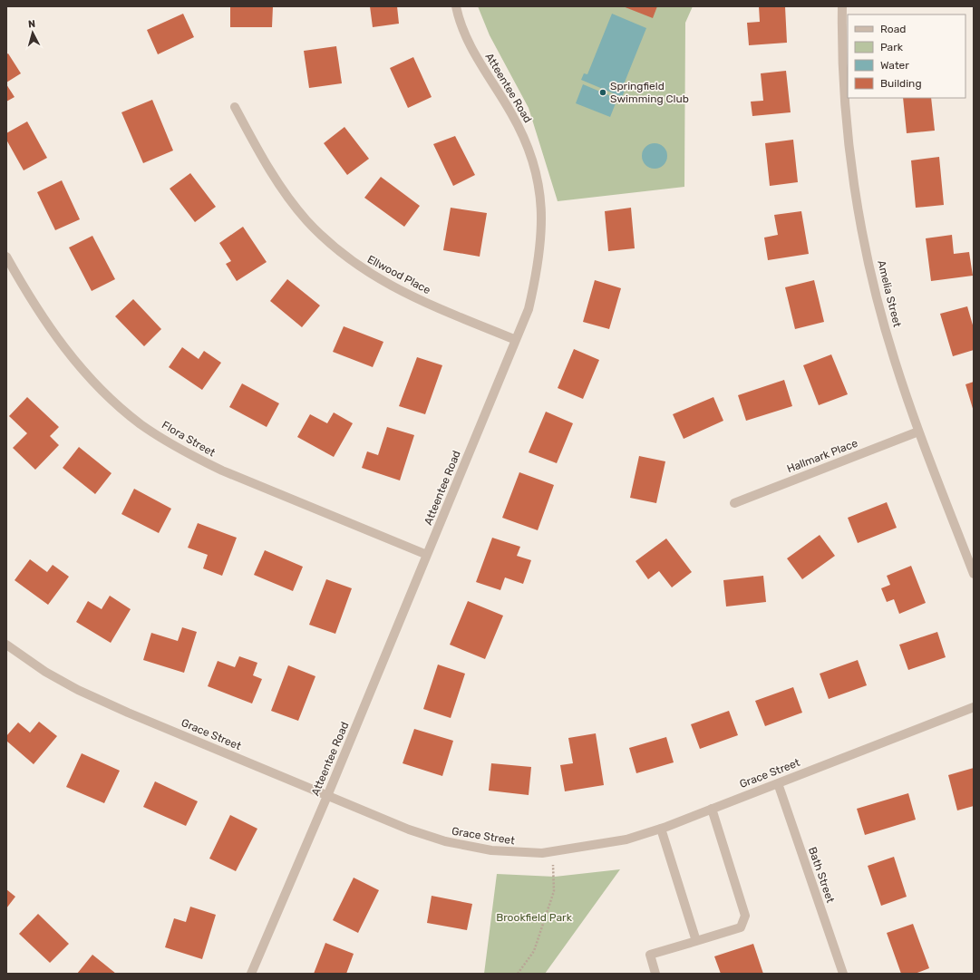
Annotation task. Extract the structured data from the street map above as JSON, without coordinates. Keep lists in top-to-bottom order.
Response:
{
  "streets": {
    "street": [
      "Atteentee Road",
      "Ellwood Place",
      "Amelia Street",
      "Flora Street",
      "Hallmark Place",
      "Grace Street",
      "Bath Street"
    ]
  },
  "crossings": [
    ["Atteentee Road", "Ellwood Place"],
    ["Atteentee Road", "Flora Street"],
    ["Atteentee Road", "Grace Street"],
    ["Amelia Street", "Hallmark Place"],
    ["Grace Street", "Bath Street"]
  ],
  "parks": ["Brookfield Park"],
  "places": ["Springfield Swimming Club"],
  "legend": [
    "Road",
    "Park",
    "Water",
    "Building"
  ],
  "north": "top"
}
